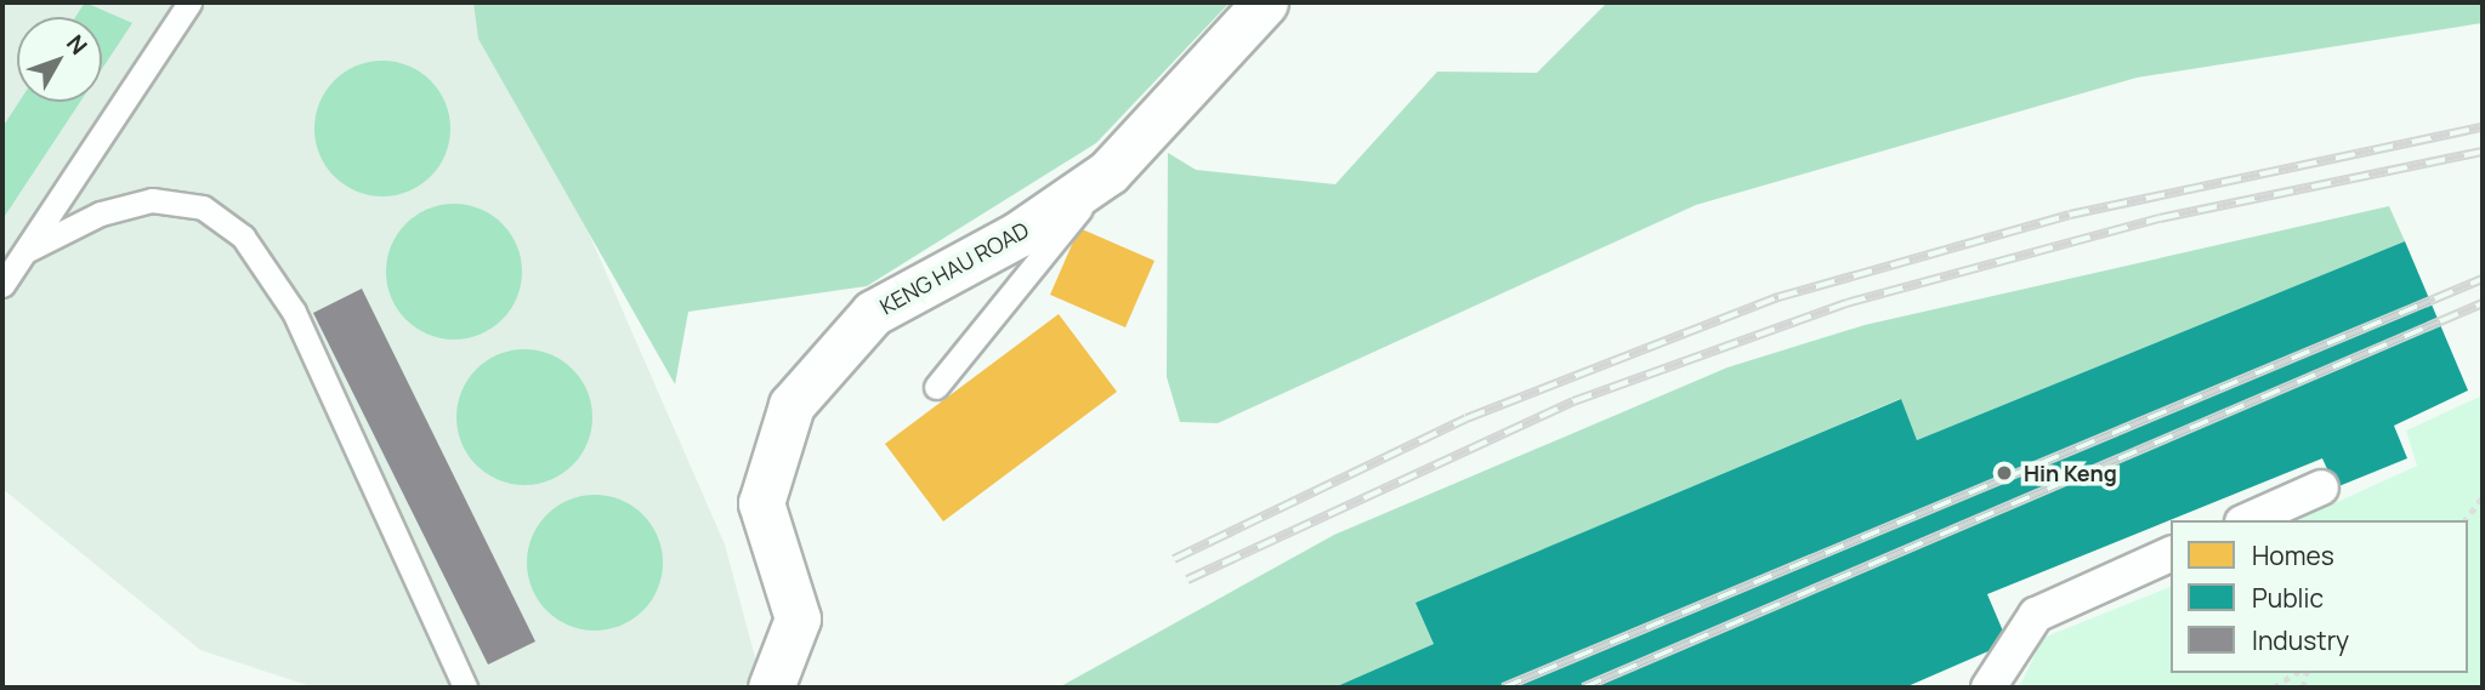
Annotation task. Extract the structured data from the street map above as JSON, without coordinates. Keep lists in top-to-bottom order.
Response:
{
  "streets": {
    "street": ["KENG HAU ROAD"]
  },
  "places": ["Hin Keng"],
  "legend": ["Homes", "Public", "Industry"],
  "north": "top right"
}
